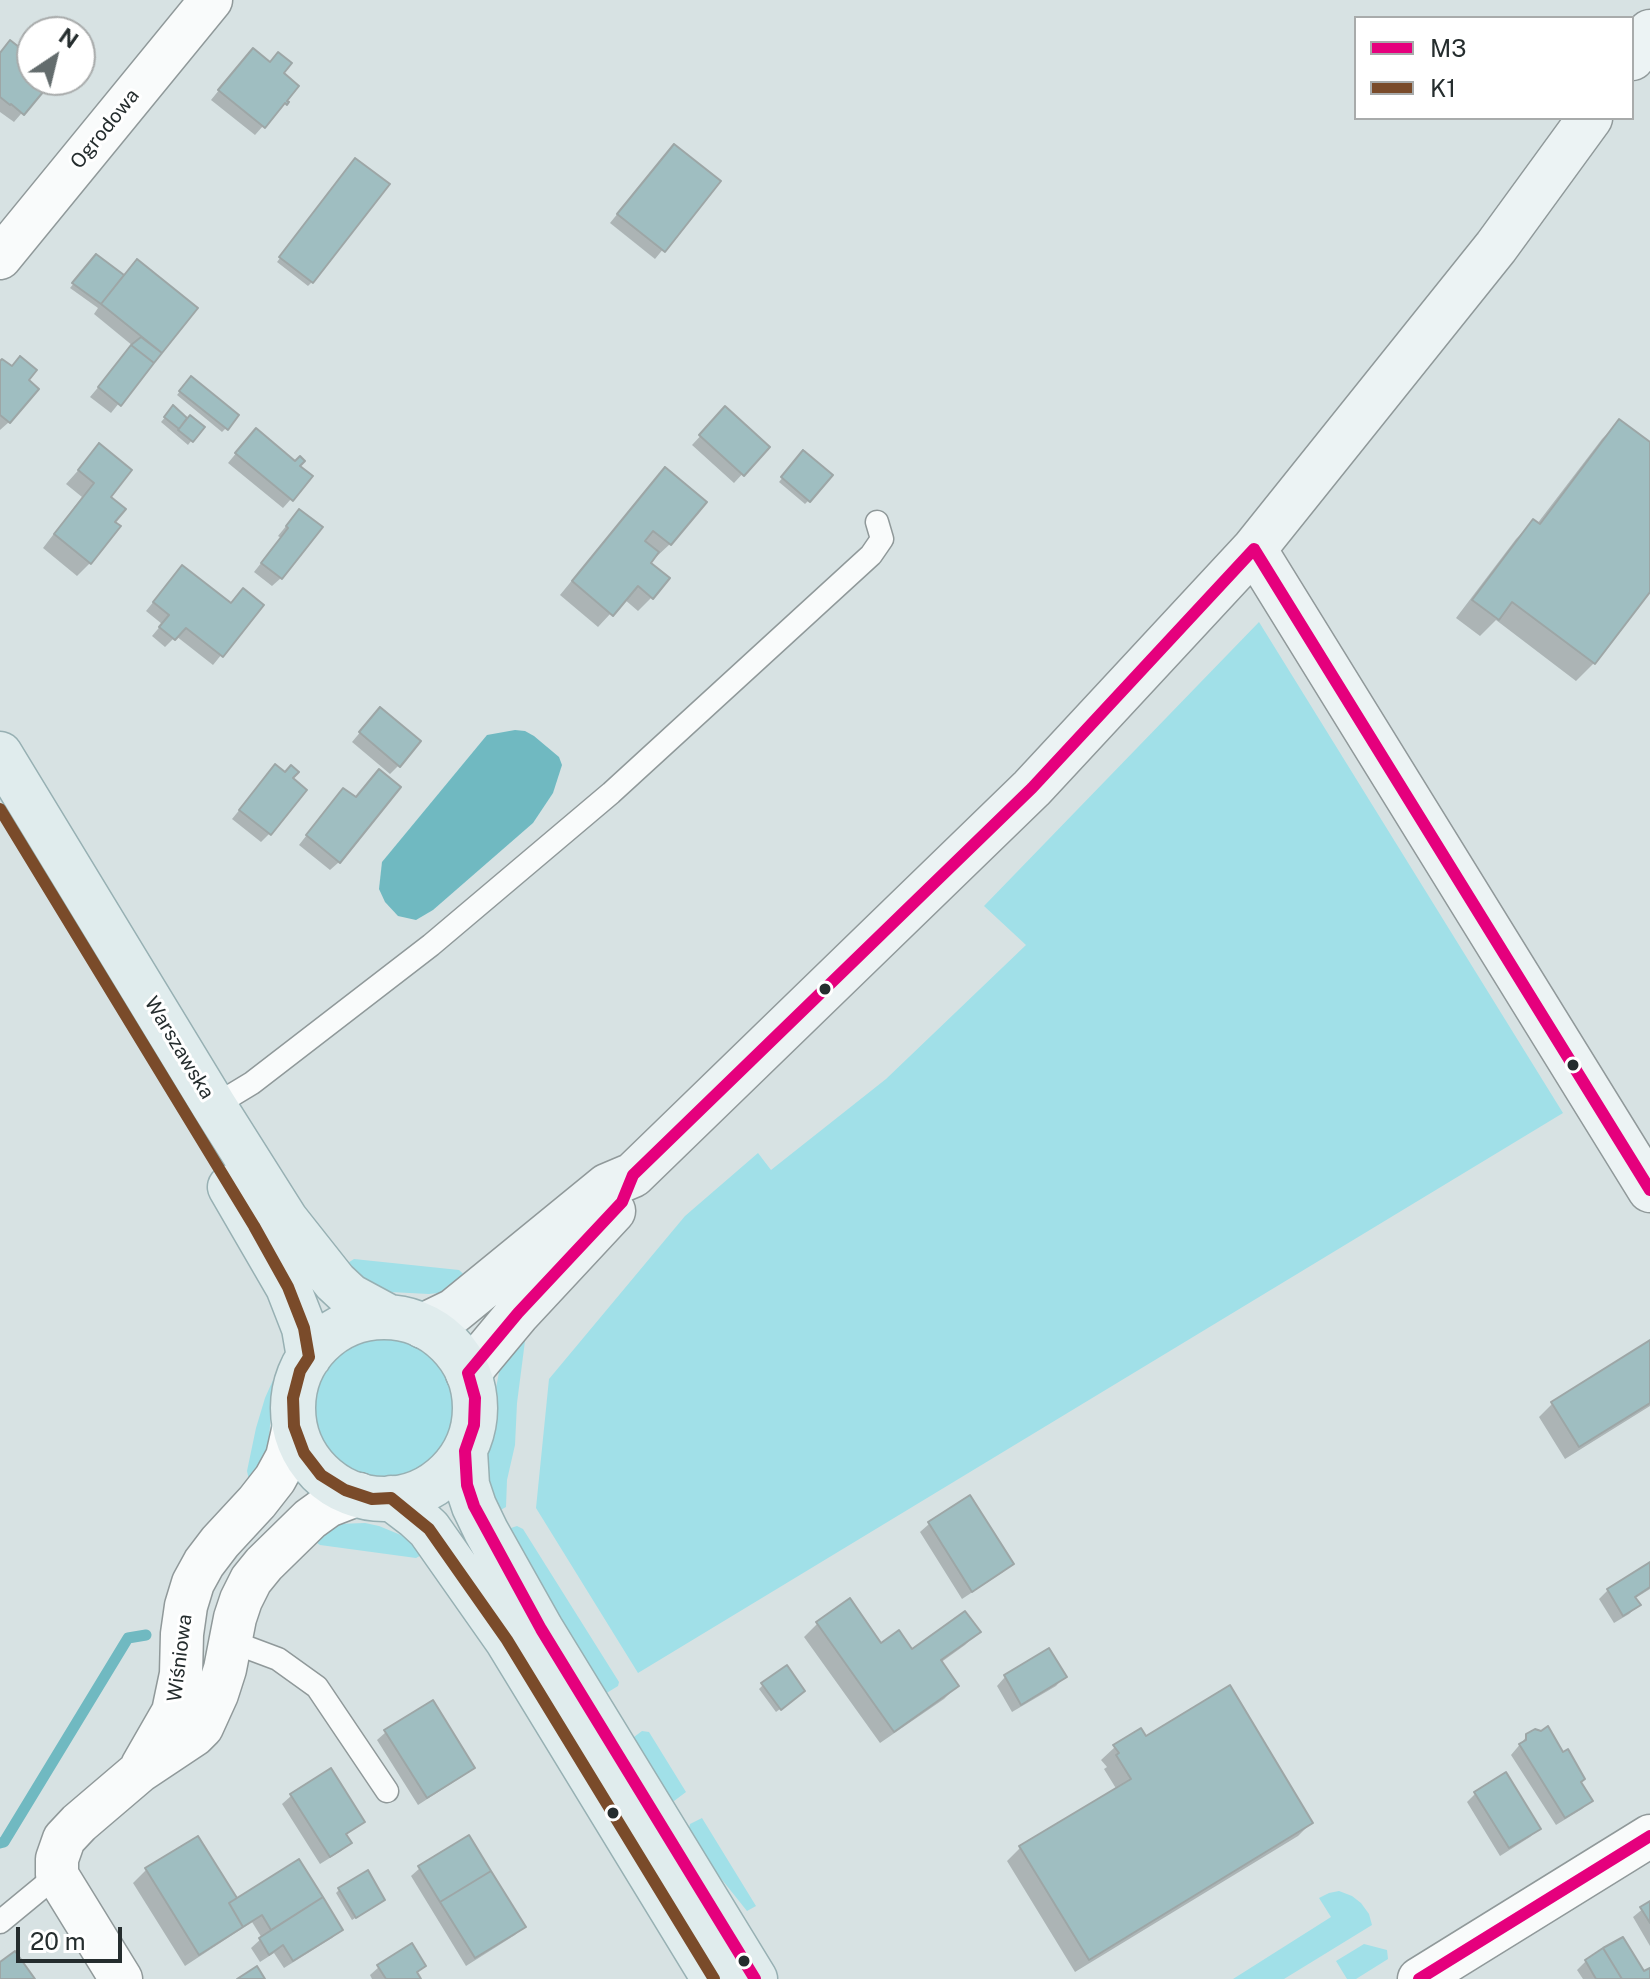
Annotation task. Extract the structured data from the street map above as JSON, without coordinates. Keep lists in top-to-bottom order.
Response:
{
  "streets": {
    "main road": ["Warszawska"],
    "street": ["Ogrodowa", "Wiśniowa"]
  },
  "crossings": [
    ["Warszawska", "Wiśniowa"]
  ],
  "lines": ["transit line M3", "transit line K1"],
  "legend": ["M3", "K1"],
  "scale_bar": "20 m",
  "north": "top right"
}
